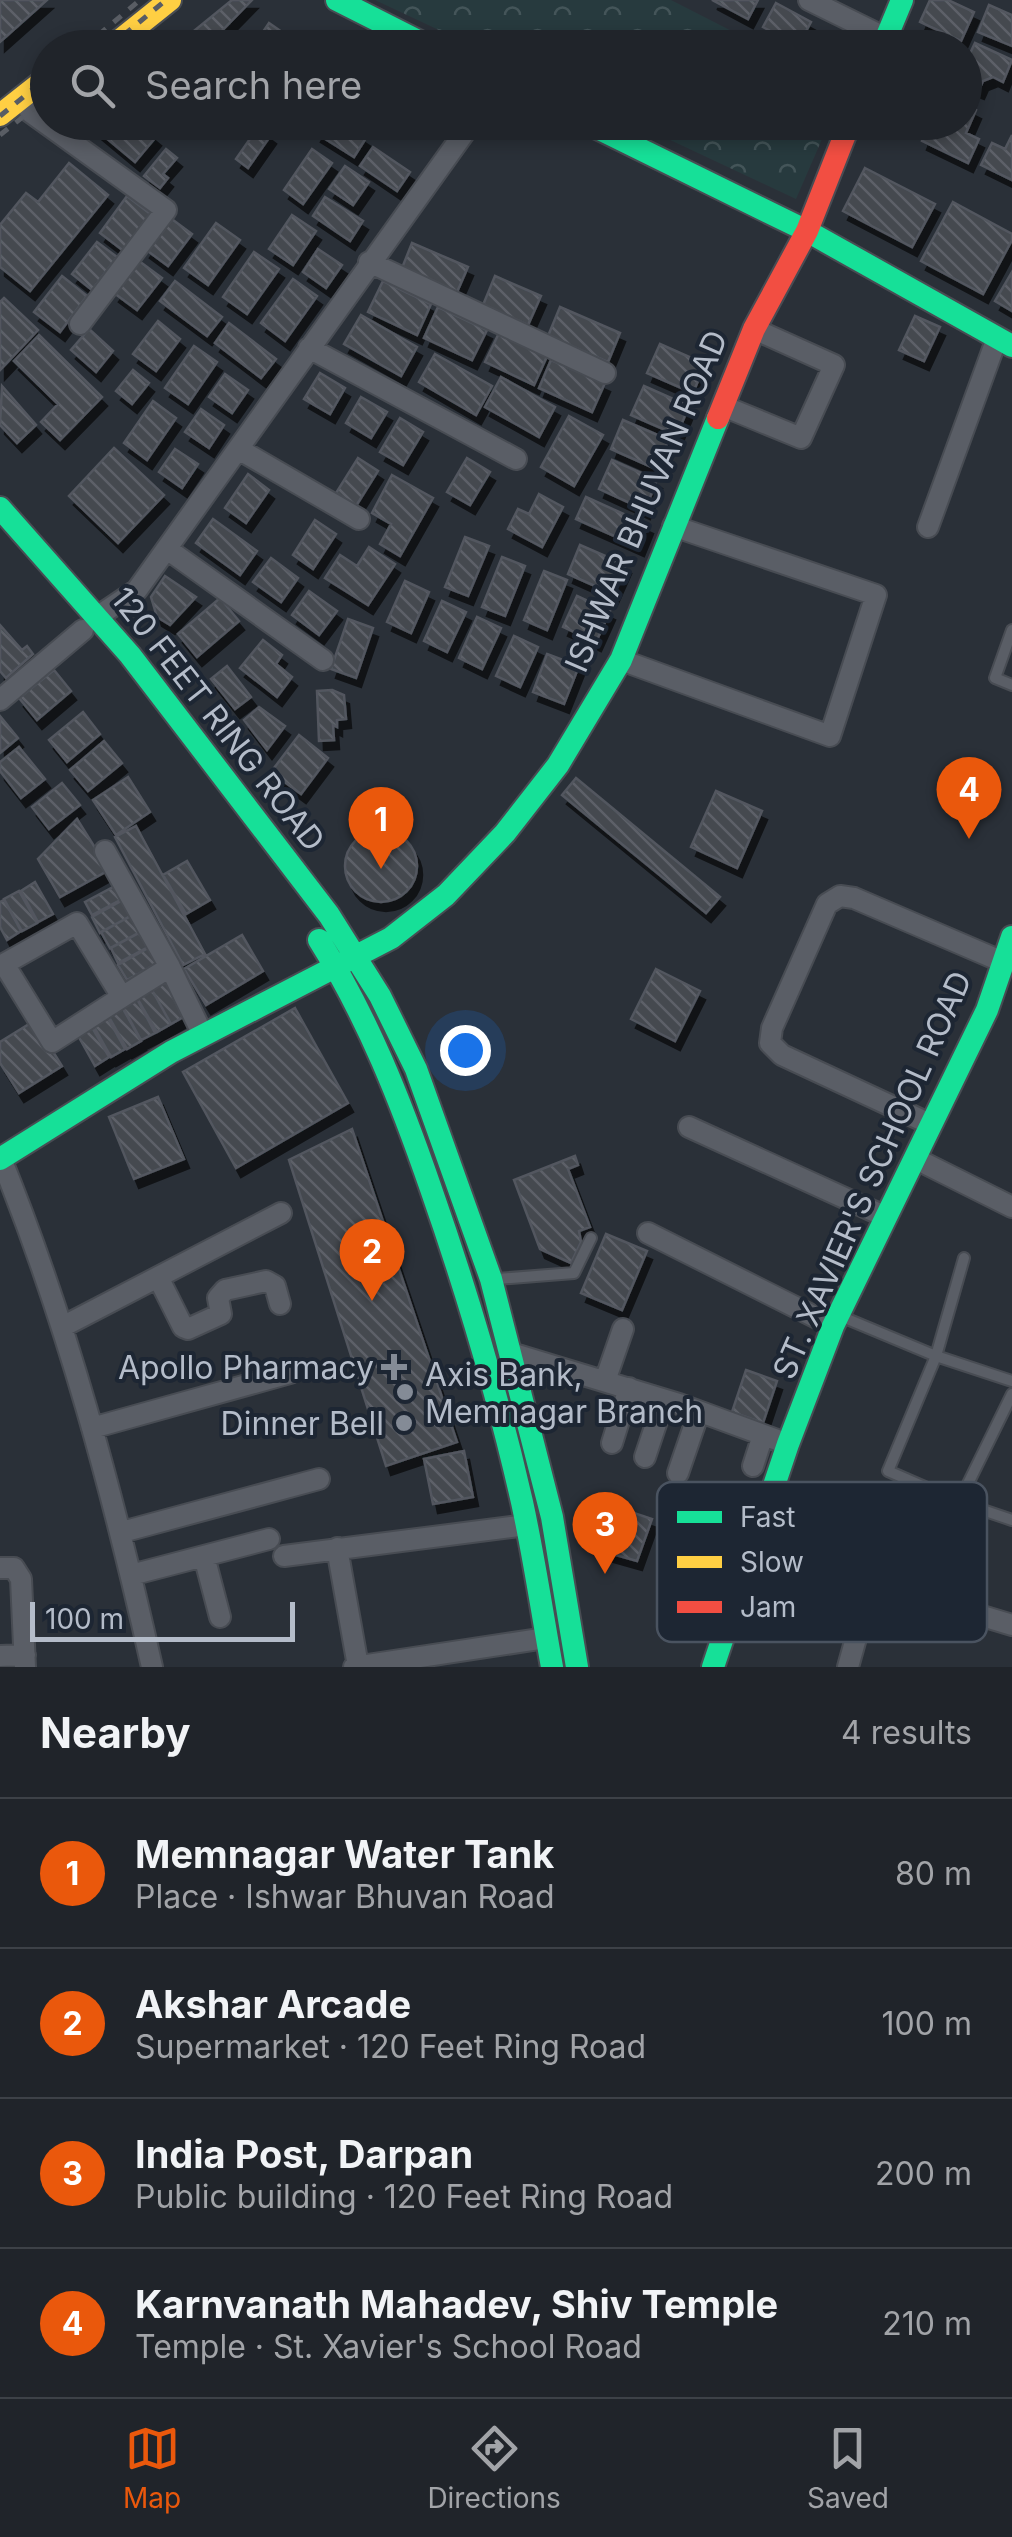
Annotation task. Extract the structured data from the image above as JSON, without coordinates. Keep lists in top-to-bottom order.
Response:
{
  "streets": {
    "street": ["ISHWAR BHUVAN ROAD", "120 FEET RING ROAD", "ST. XAVIER'S SCHOOL ROAD"]
  },
  "crossings": [
    ["ISHWAR BHUVAN ROAD", "120 FEET RING ROAD"]
  ],
  "places": {
    "health": ["Apollo Pharmacy"],
    "other": ["Axis Bank, Memnagar Branch", "Dinner Bell"]
  },
  "legend": ["Fast", "Slow", "Jam"],
  "scale_bar": "100 m",
  "page": {
    "search": "Search here",
    "pins": [
      "4",
      "1",
      "2",
      "3"
    ],
    "scale": "100 m",
    "heading": ["Nearby", "4 results"],
    "list": [
      {
        "mark": "1",
        "name": "Memnagar Water Tank",
        "note": "Place · Ishwar Bhuvan Road",
        "value": "80 m"
      },
      {
        "mark": "2",
        "name": "Akshar Arcade",
        "note": "Supermarket · 120 Feet Ring Road",
        "value": "100 m"
      },
      {
        "mark": "3",
        "name": "India Post, Darpan",
        "note": "Public building · 120 Feet Ring Road",
        "value": "200 m"
      },
      {
        "mark": "4",
        "name": "Karnvanath Mahadev, Shiv Temple",
        "note": "Temple · St. Xavier's School Road",
        "value": "210 m"
      }
    ],
    "nav": ["Map", "Directions", "Saved"]
  }
}
